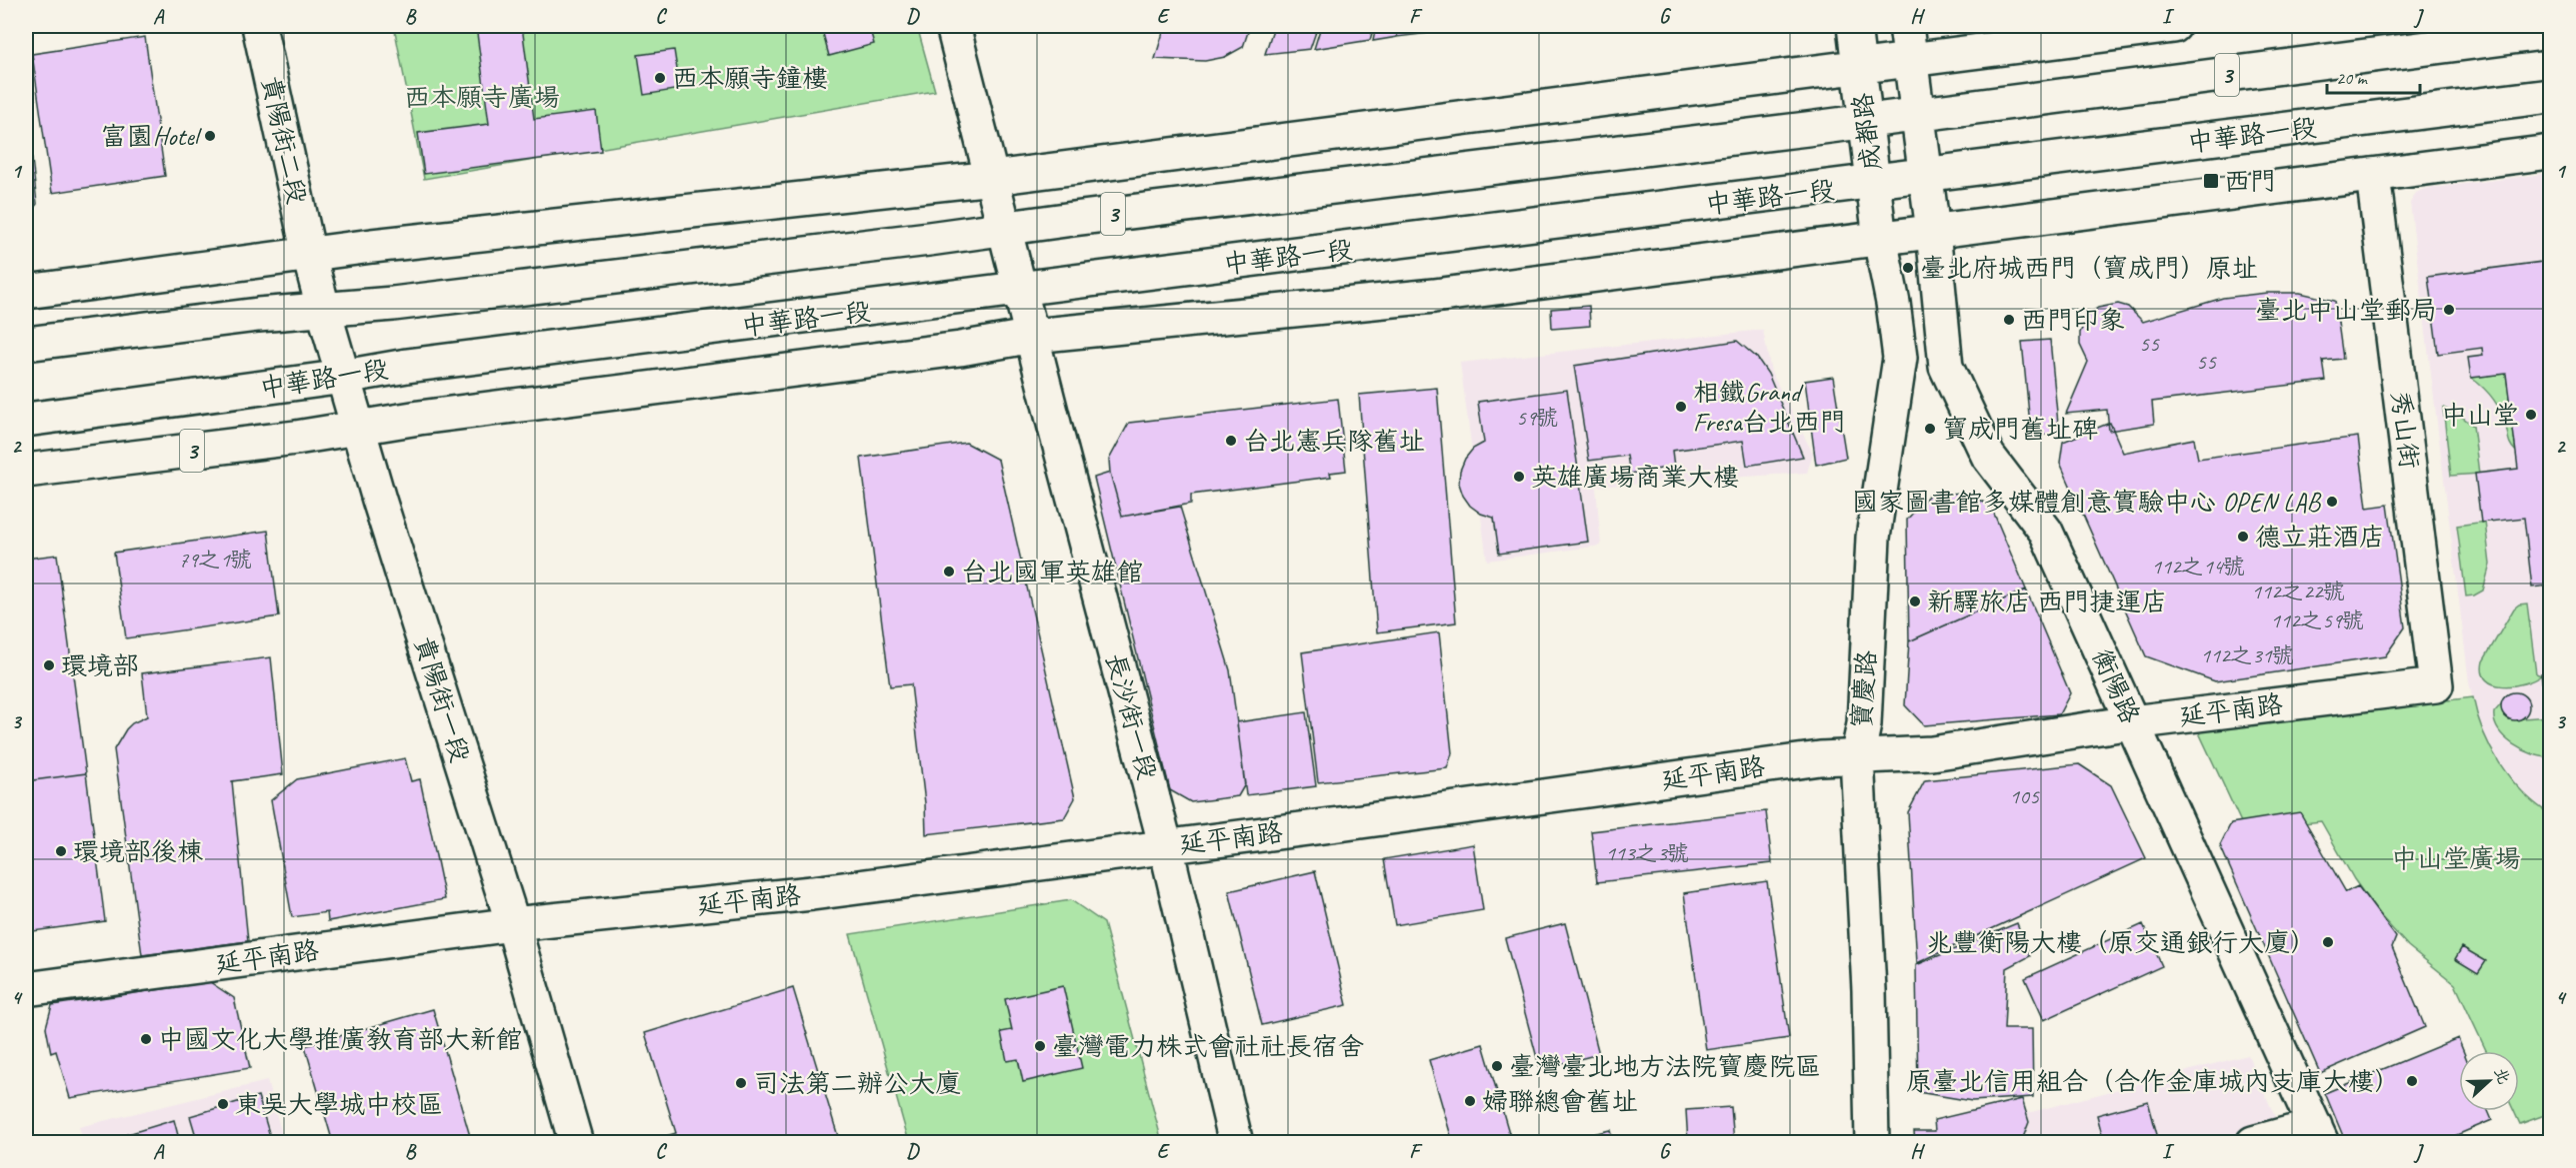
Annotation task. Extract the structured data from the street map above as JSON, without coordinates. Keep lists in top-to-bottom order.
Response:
{
  "streets": {
    "main road": [
      "3",
      "成都路",
      "中華路一段",
      "貴陽街二段",
      "秀山街",
      "衡陽路",
      "寶慶路",
      "貴陽街一段",
      "延平南路",
      "長沙街一段"
    ]
  },
  "crossings": [
    ["3", "成都路"],
    ["3", "貴陽街二段"],
    ["3", "貴陽街一段"],
    ["3", "長沙街一段"],
    ["成都路", "中華路一段"],
    ["成都路", "衡陽路"],
    ["成都路", "寶慶路"],
    ["中華路一段", "秀山街"],
    ["中華路一段", "衡陽路"],
    ["中華路一段", "寶慶路"],
    ["中華路一段", "貴陽街一段"],
    ["中華路一段", "長沙街一段"],
    ["貴陽街二段", "貴陽街一段"],
    ["秀山街", "延平南路"],
    ["衡陽路", "延平南路"],
    ["寶慶路", "延平南路"],
    ["貴陽街一段", "延平南路"],
    ["延平南路", "長沙街一段"]
  ],
  "parks": ["西本願寺廣場", "中山堂廣場"],
  "places": {
    "other": [
      "西本願寺鐘樓",
      "富園Hotel",
      "臺北府城西門（寶成門）原址",
      "臺北中山堂郵局",
      "西門印象",
      "相鐵Grand Fresa台北西門",
      "中山堂",
      "寶成門舊址碑",
      "台北憲兵隊舊址",
      "英雄廣場商業大樓",
      "國家圖書館多媒體創意實驗中心 OPEN LAB",
      "德立莊酒店",
      "台北國軍英雄館",
      "新驛旅店 西門捷運店",
      "環境部",
      "環境部後棟",
      "兆豐衡陽大樓（原交通銀行大廈）",
      "中國文化大學推廣教育部大新館",
      "臺灣電力株式會社社長宿舍",
      "臺灣臺北地方法院寶慶院區",
      "原臺北信用組合（合作金庫城內支庫大樓）",
      "司法第二辦公大廈",
      "婦聯總會舊址",
      "東吳大學城中校區"
    ],
    "transit": ["西門"]
  },
  "house_numbers": [
    "55",
    "55",
    "59號",
    "79之1號",
    "112之14號",
    "112之22號",
    "112之59號",
    "112之31號",
    "105",
    "113之3號"
  ],
  "scale_bar": "20 m",
  "north": "right",
  "grid": {
    "columns": [
      "A",
      "B",
      "C",
      "D",
      "E",
      "F",
      "G",
      "H",
      "I",
      "J"
    ],
    "rows": [
      "1",
      "2",
      "3",
      "4"
    ]
  }
}
